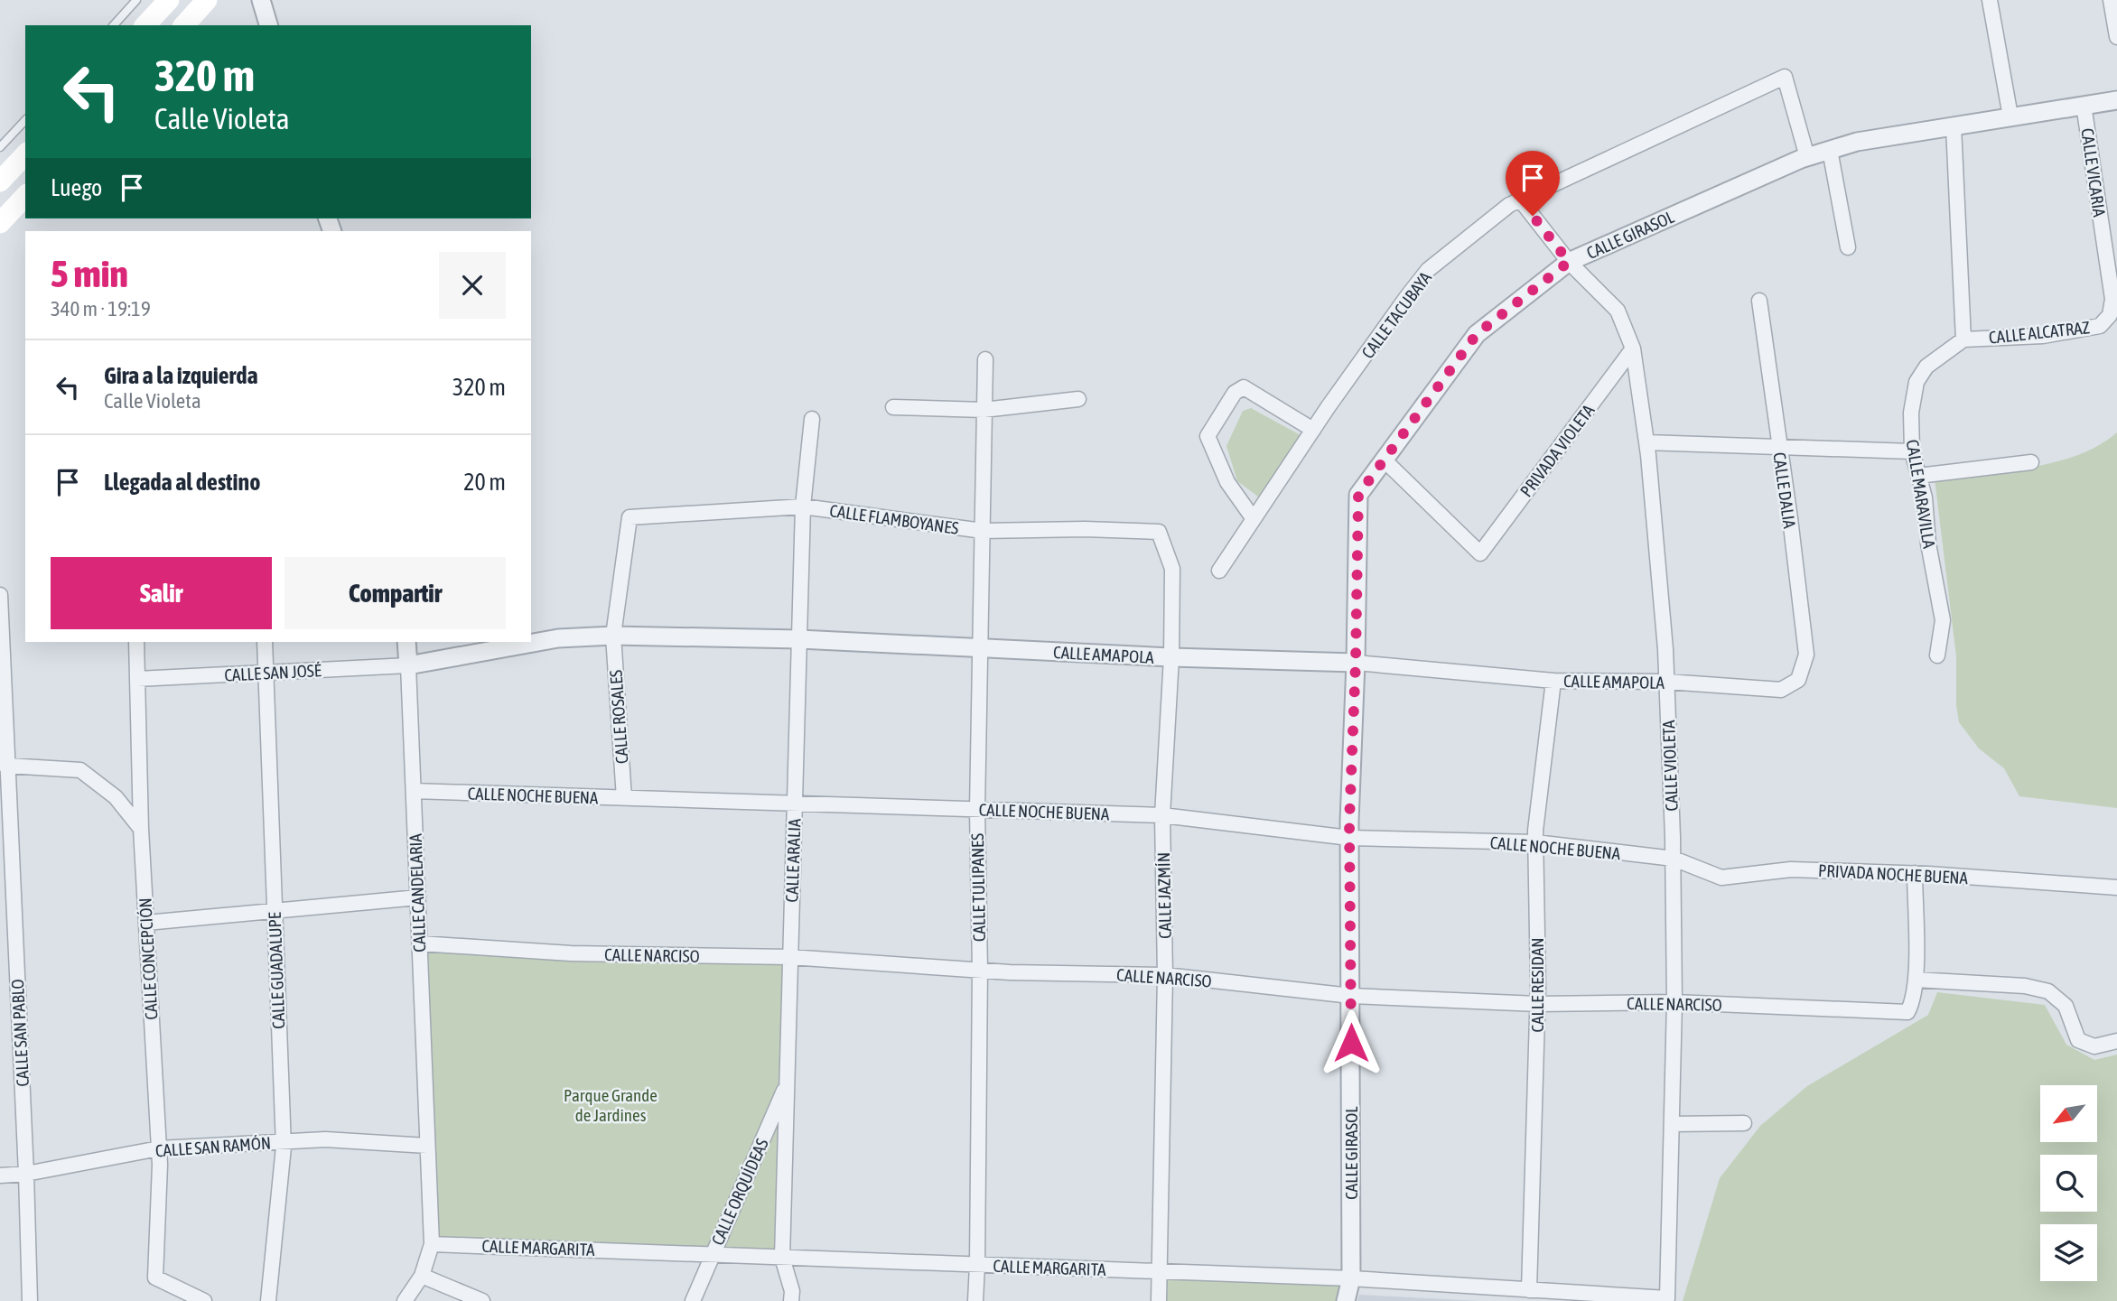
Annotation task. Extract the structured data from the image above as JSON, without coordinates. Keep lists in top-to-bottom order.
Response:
{
  "streets": {
    "street": [
      "CALLE VICARIA",
      "CALLE GIRASOL",
      "CALLE TACUBAYA",
      "CALLE ALCATRAZ",
      "PRIVADA VIOLETA",
      "CALLE DALIA",
      "CALLE MARAVILLA",
      "CALLE FLAMBOYANES",
      "CALLE AMAPOLA",
      "CALLE SAN JOSÉ",
      "CALLE ROSALES",
      "CALLE VIOLETA",
      "CALLE NOCHE BUENA",
      "CALLE ARALIA",
      "PRIVADA NOCHE BUENA",
      "CALLE TULIPANES",
      "CALLE CANDELARIA",
      "CALLE JAZMÍN",
      "CALLE NARCISO",
      "CALLE CONCEPCIÓN",
      "CALLE GUADALUPE",
      "CALLE RESIDAN",
      "CALLE SAN PABLO",
      "CALLE SAN RAMÓN",
      "CALLE ORQUÍDEAS",
      "CALLE MARGARITA"
    ]
  },
  "crossings": [
    ["CALLE VICARIA", "CALLE GIRASOL"],
    ["CALLE VICARIA", "CALLE ALCATRAZ"],
    ["CALLE GIRASOL", "CALLE TACUBAYA"],
    ["CALLE GIRASOL", "PRIVADA VIOLETA"],
    ["CALLE GIRASOL", "CALLE AMAPOLA"],
    ["CALLE GIRASOL", "CALLE VIOLETA"],
    ["CALLE GIRASOL", "CALLE NOCHE BUENA"],
    ["CALLE GIRASOL", "CALLE NARCISO"],
    ["CALLE GIRASOL", "CALLE MARGARITA"],
    ["CALLE TACUBAYA", "CALLE VIOLETA"],
    ["CALLE ALCATRAZ", "CALLE MARAVILLA"],
    ["PRIVADA VIOLETA", "CALLE VIOLETA"],
    ["CALLE DALIA", "CALLE AMAPOLA"],
    ["CALLE FLAMBOYANES", "CALLE ROSALES"],
    ["CALLE FLAMBOYANES", "CALLE ARALIA"],
    ["CALLE FLAMBOYANES", "CALLE TULIPANES"],
    ["CALLE FLAMBOYANES", "CALLE JAZMÍN"],
    ["CALLE AMAPOLA", "CALLE SAN JOSÉ"],
    ["CALLE AMAPOLA", "CALLE ROSALES"],
    ["CALLE AMAPOLA", "CALLE VIOLETA"],
    ["CALLE AMAPOLA", "CALLE ARALIA"],
    ["CALLE AMAPOLA", "CALLE TULIPANES"],
    ["CALLE AMAPOLA", "CALLE CANDELARIA"],
    ["CALLE AMAPOLA", "CALLE JAZMÍN"],
    ["CALLE AMAPOLA", "CALLE RESIDAN"],
    ["CALLE SAN JOSÉ", "CALLE CANDELARIA"],
    ["CALLE SAN JOSÉ", "CALLE CONCEPCIÓN"],
    ["CALLE SAN JOSÉ", "CALLE GUADALUPE"],
    ["CALLE ROSALES", "CALLE NOCHE BUENA"],
    ["CALLE VIOLETA", "CALLE NOCHE BUENA"],
    ["CALLE VIOLETA", "PRIVADA NOCHE BUENA"],
    ["CALLE VIOLETA", "CALLE NARCISO"],
    ["CALLE VIOLETA", "CALLE MARGARITA"],
    ["CALLE NOCHE BUENA", "CALLE ARALIA"],
    ["CALLE NOCHE BUENA", "PRIVADA NOCHE BUENA"],
    ["CALLE NOCHE BUENA", "CALLE TULIPANES"],
    ["CALLE NOCHE BUENA", "CALLE CANDELARIA"],
    ["CALLE NOCHE BUENA", "CALLE JAZMÍN"],
    ["CALLE NOCHE BUENA", "CALLE RESIDAN"],
    ["CALLE ARALIA", "CALLE NARCISO"],
    ["CALLE ARALIA", "CALLE ORQUÍDEAS"],
    ["CALLE ARALIA", "CALLE MARGARITA"],
    ["CALLE TULIPANES", "CALLE NARCISO"],
    ["CALLE TULIPANES", "CALLE MARGARITA"],
    ["CALLE CANDELARIA", "CALLE NARCISO"],
    ["CALLE CANDELARIA", "CALLE SAN RAMÓN"],
    ["CALLE CANDELARIA", "CALLE MARGARITA"],
    ["CALLE JAZMÍN", "CALLE NARCISO"],
    ["CALLE JAZMÍN", "CALLE MARGARITA"],
    ["CALLE NARCISO", "CALLE RESIDAN"],
    ["CALLE CONCEPCIÓN", "CALLE SAN RAMÓN"],
    ["CALLE GUADALUPE", "CALLE SAN RAMÓN"],
    ["CALLE RESIDAN", "CALLE MARGARITA"],
    ["CALLE SAN PABLO", "CALLE SAN RAMÓN"],
    ["CALLE ORQUÍDEAS", "CALLE MARGARITA"]
  ],
  "parks": ["Parque Grande de Jardines"],
  "north": "bottom left",
  "page": {
    "turn": ["320 m", "Calle Violeta"],
    "then": "Luego",
    "heading": ["5 min", "340 m · 19:19"],
    "list": [
      {
        "name": "Gira a la izquierda",
        "note": "Calle Violeta",
        "value": "320 m"
      },
      {
        "name": "Llegada al destino",
        "value": "20 m"
      }
    ],
    "buttons": ["Salir", "Compartir"]
  }
}
